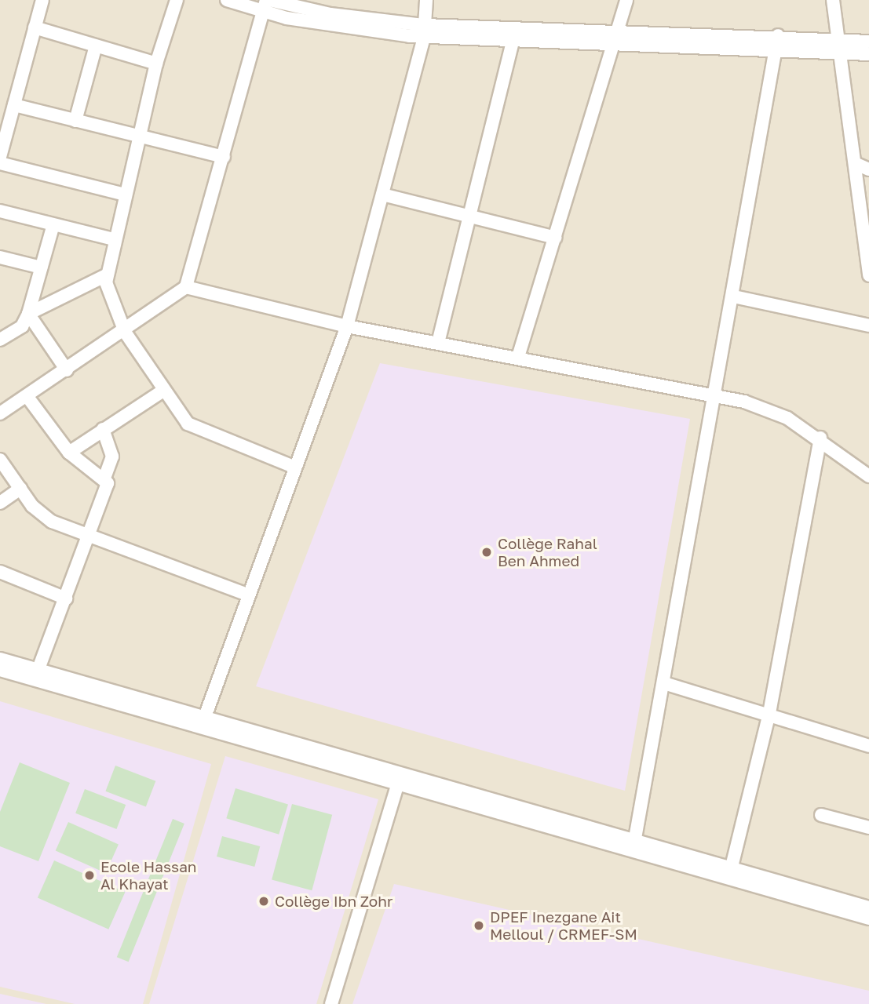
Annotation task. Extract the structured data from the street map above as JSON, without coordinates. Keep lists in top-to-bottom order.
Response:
{
  "places": [
    "Collège Rahal Ben Ahmed",
    "Ecole Hassan Al Khayat",
    "Collège Ibn Zohr",
    "DPEF Inezgane Ait Melloul / CRMEF-SM"
  ]
}
